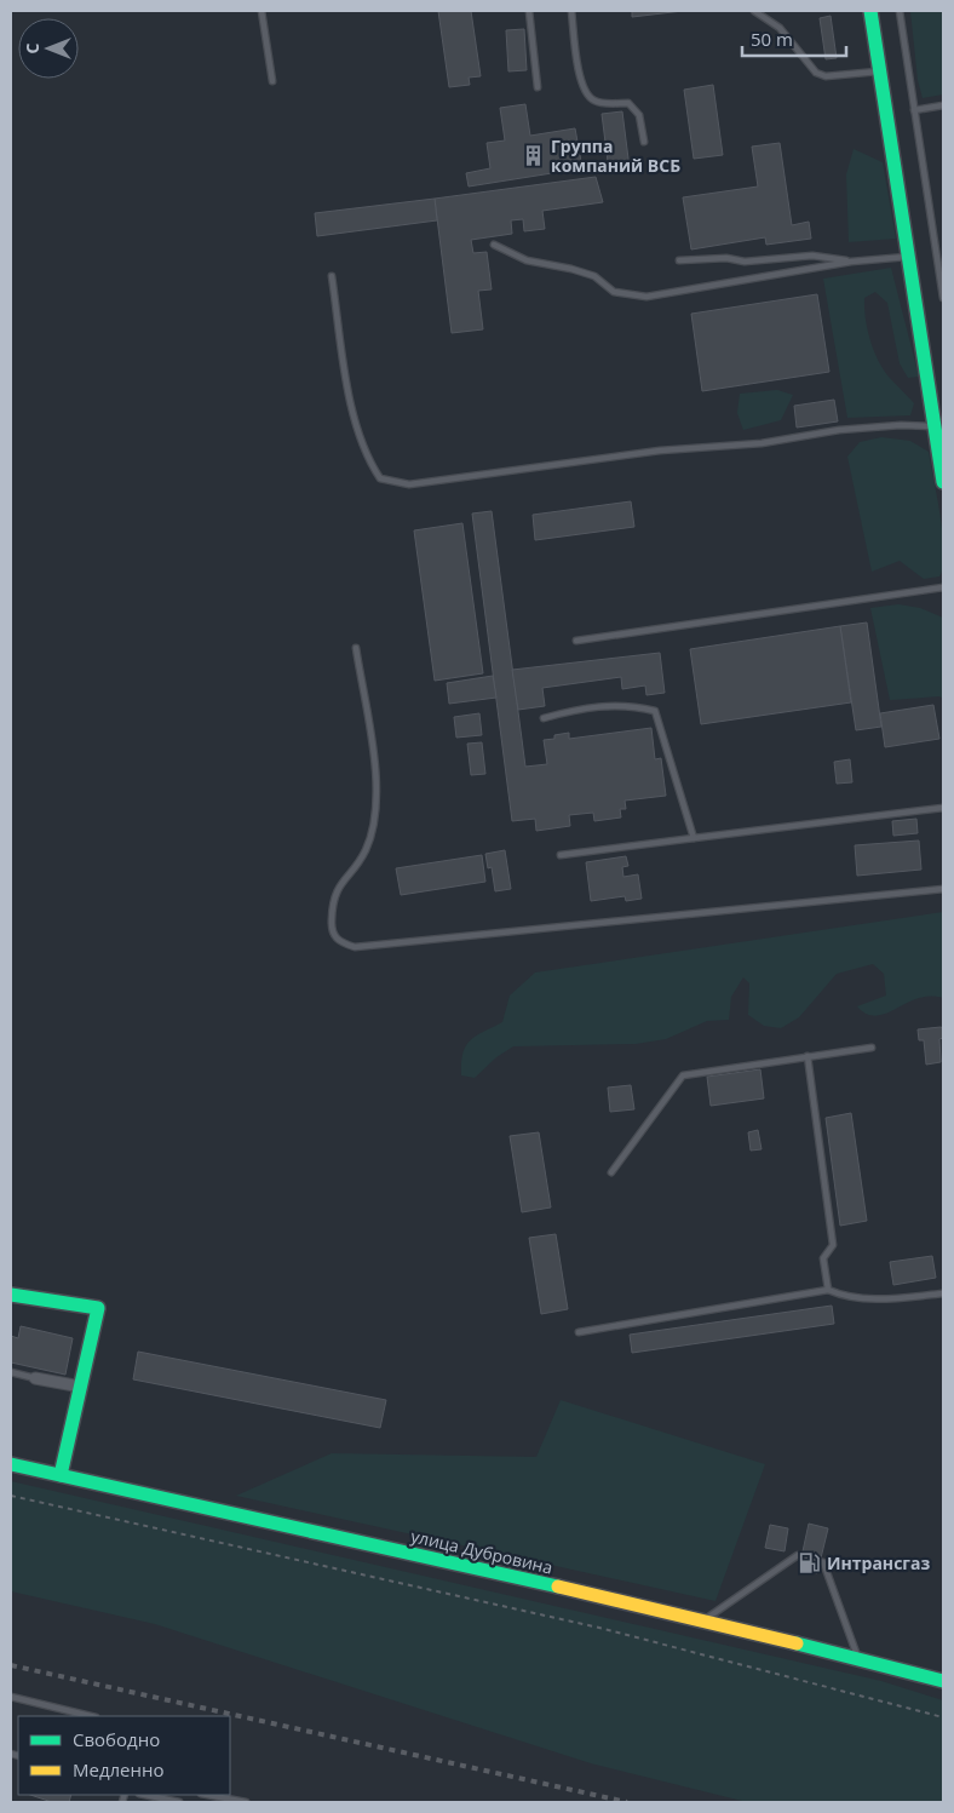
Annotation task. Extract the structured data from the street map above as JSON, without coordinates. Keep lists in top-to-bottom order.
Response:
{
  "streets": {
    "main road": ["улица Дубровина"]
  },
  "places": {
    "building": ["Группа компаний ВСБ"],
    "fuel station": ["Интрансгаз"]
  },
  "legend": ["Свободно", "Медленно"],
  "scale_bar": "50 m",
  "north": "left"
}
